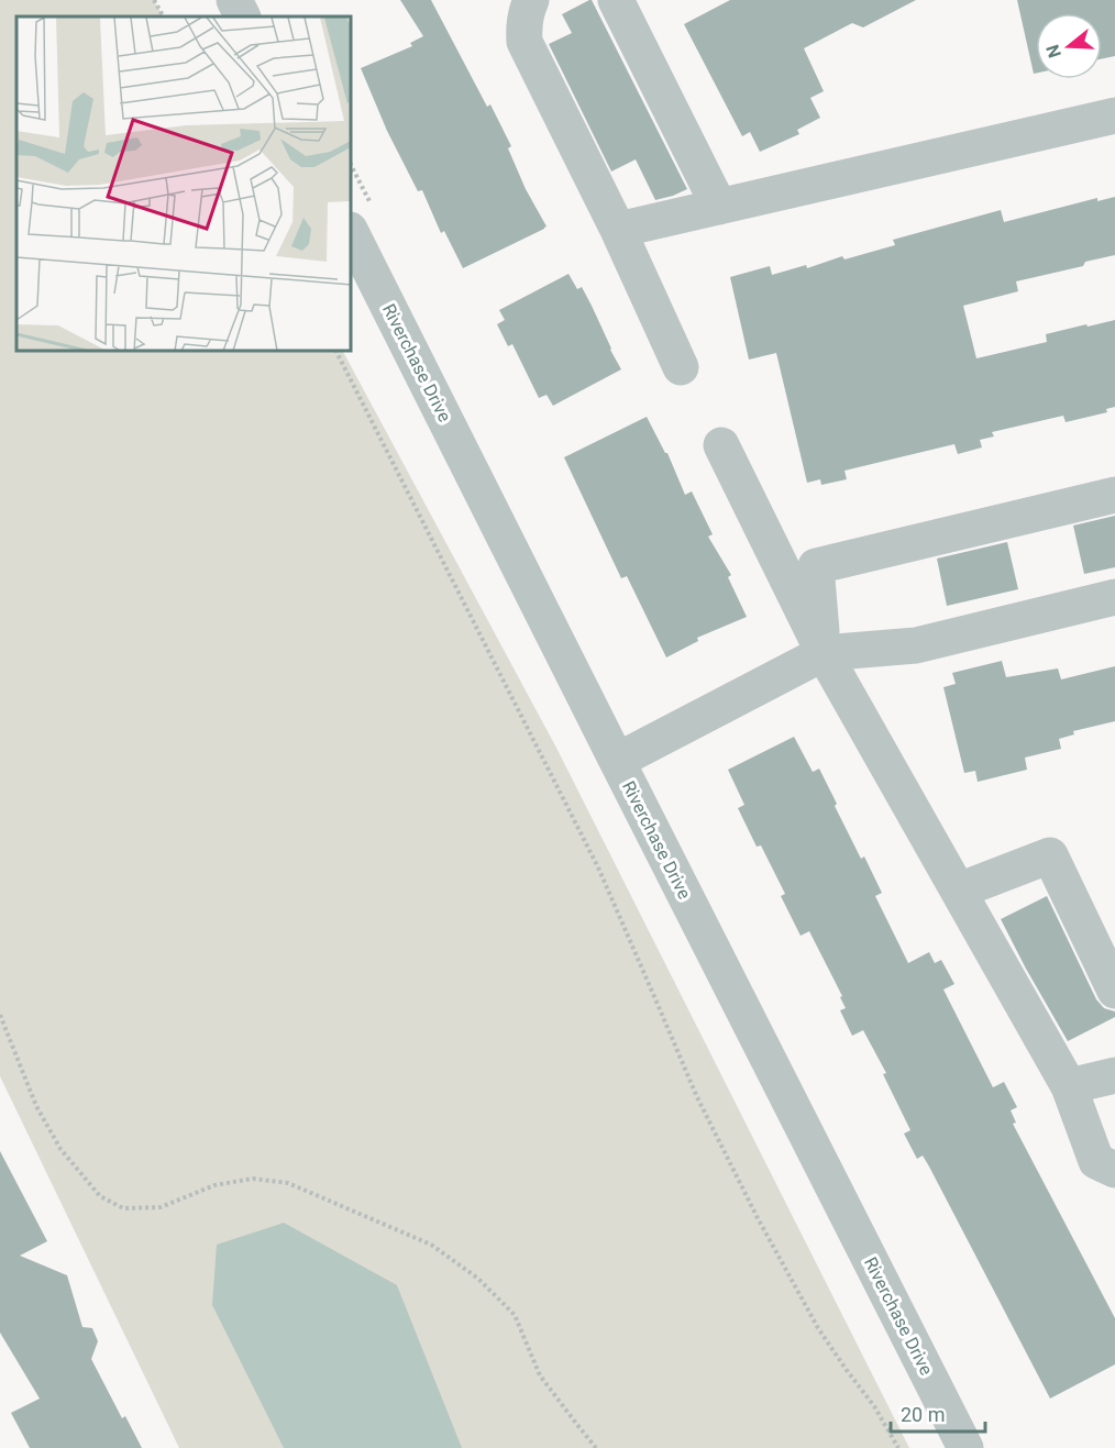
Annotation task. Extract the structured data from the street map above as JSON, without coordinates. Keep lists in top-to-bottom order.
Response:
{
  "streets": {
    "street": ["Riverchase Drive"]
  },
  "scale_bar": "20 m",
  "north": "left"
}
